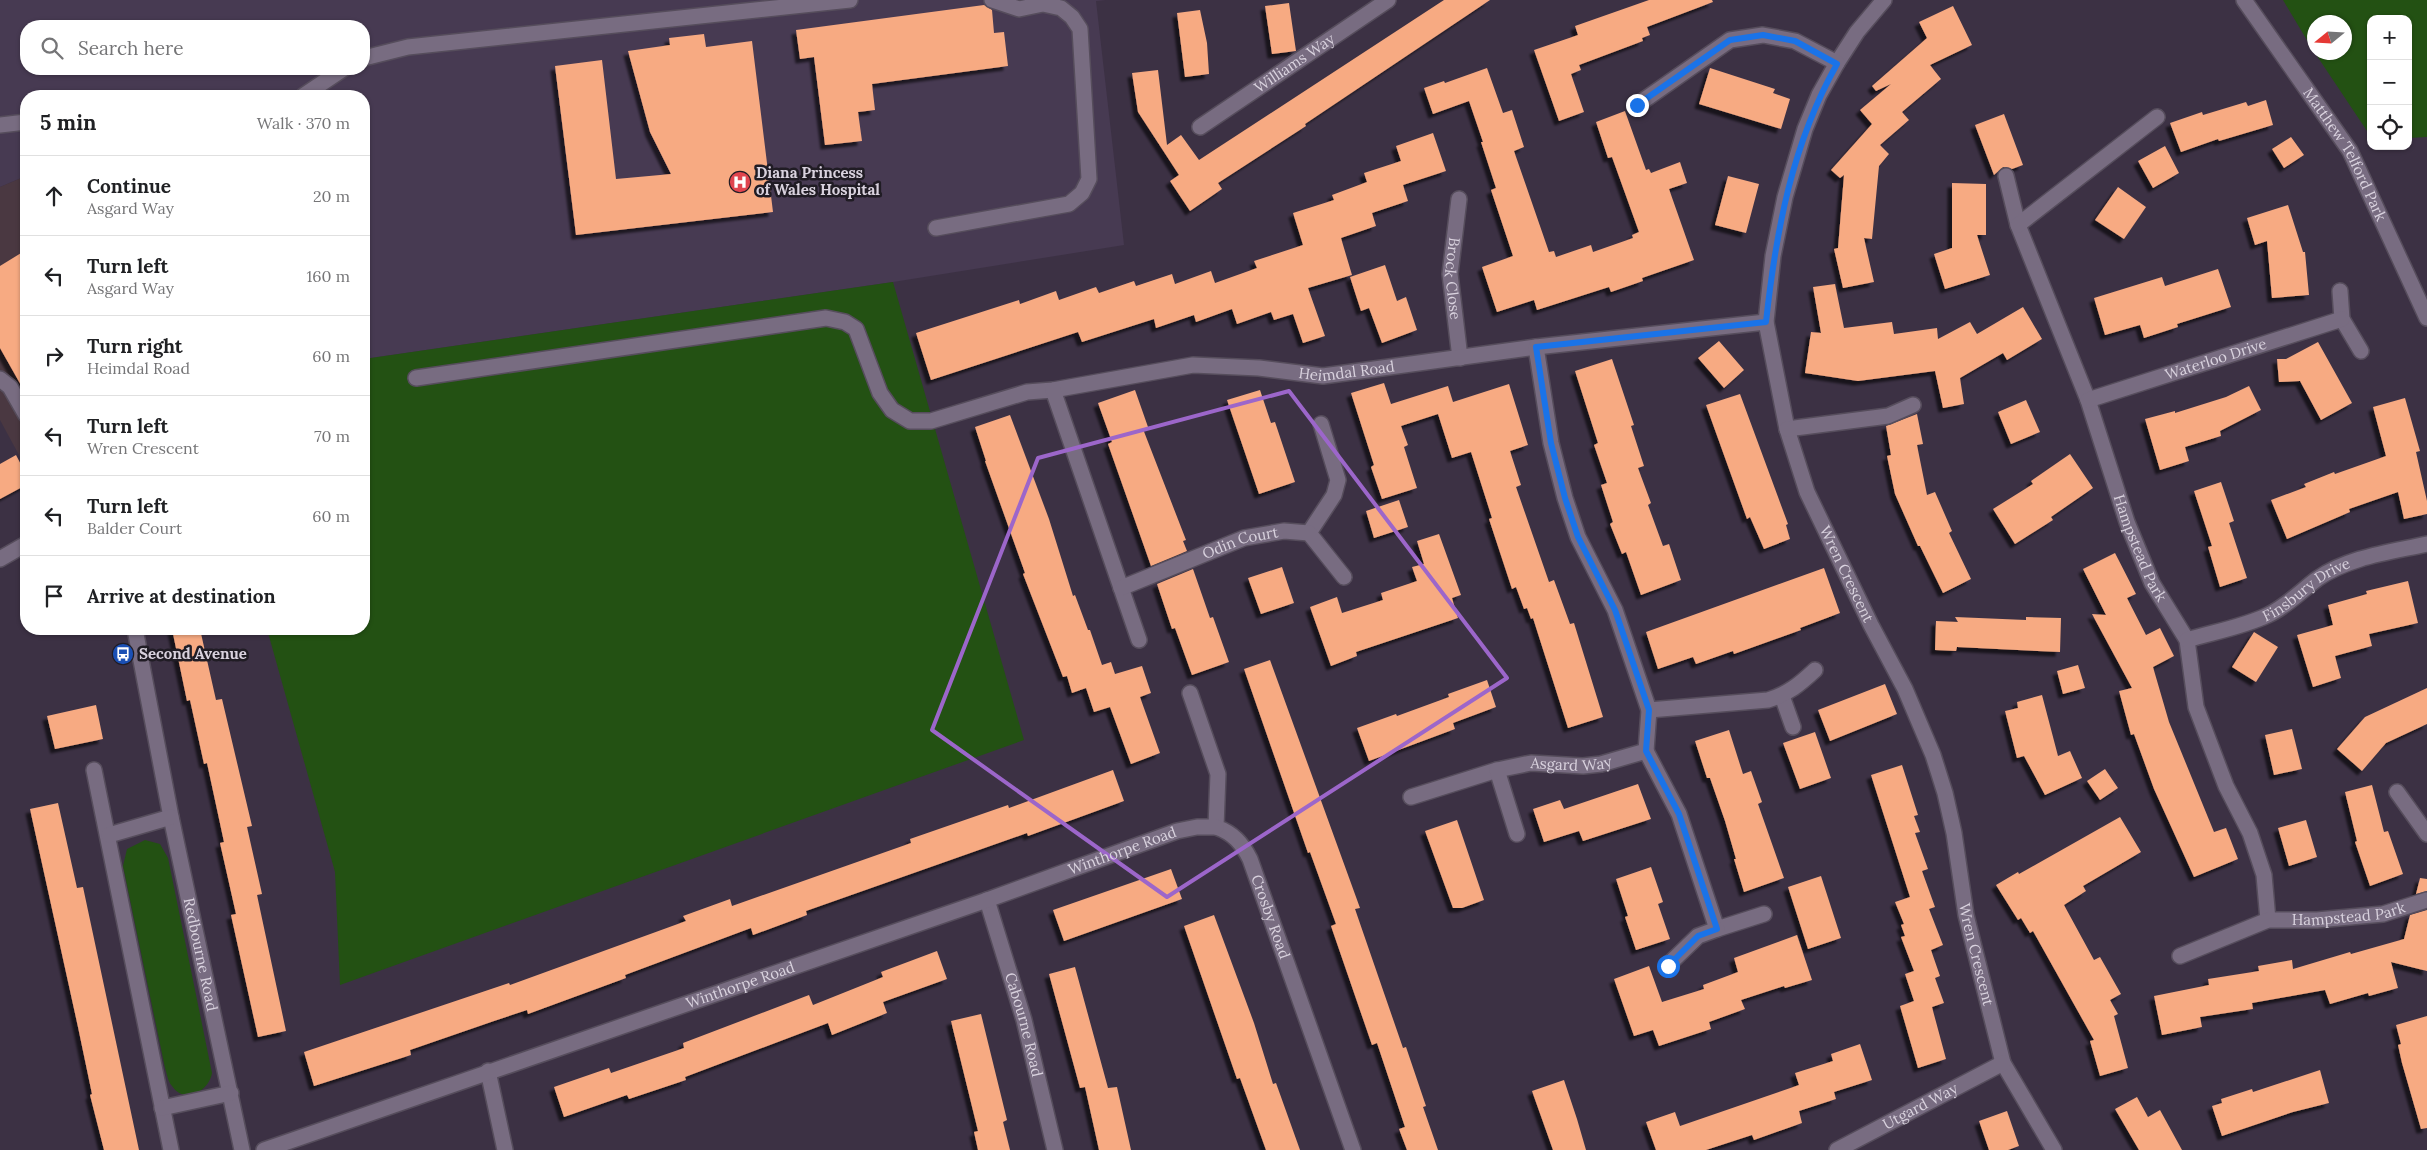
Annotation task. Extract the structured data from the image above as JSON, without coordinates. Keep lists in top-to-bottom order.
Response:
{
  "streets": {
    "street": [
      "Williams Way",
      "Matthew Telford Park",
      "Brock Close",
      "Waterloo Drive",
      "Heimdal Road",
      "Odin Court",
      "Hampstead Park",
      "Wren Crescent",
      "Finsbury Drive",
      "Asgard Way",
      "Winthorpe Road",
      "Crosby Road",
      "Redbourne Road",
      "Cabourne Road",
      "Utgard Way"
    ]
  },
  "crossings": [
    ["Brock Close", "Heimdal Road"],
    ["Waterloo Drive", "Hampstead Park"],
    ["Heimdal Road", "Wren Crescent"],
    ["Hampstead Park", "Finsbury Drive"],
    ["Wren Crescent", "Utgard Way"],
    ["Winthorpe Road", "Crosby Road"],
    ["Winthorpe Road", "Cabourne Road"]
  ],
  "places": {
    "hospital": ["Diana Princess of Wales Hospital"],
    "bus stop": ["Second Avenue"]
  },
  "north": "left",
  "page": {
    "map_buttons": ["+", "−"],
    "search": "Search here",
    "heading": ["5 min", "Walk · 370 m"],
    "list": [
      ["Continue", "Asgard Way", "20 m"],
      ["Turn left", "Asgard Way", "160 m"],
      ["Turn right", "Heimdal Road", "60 m"],
      ["Turn left", "Wren Crescent", "70 m"],
      ["Turn left", "Balder Court", "60 m"],
      "Arrive at destination"
    ]
  }
}
